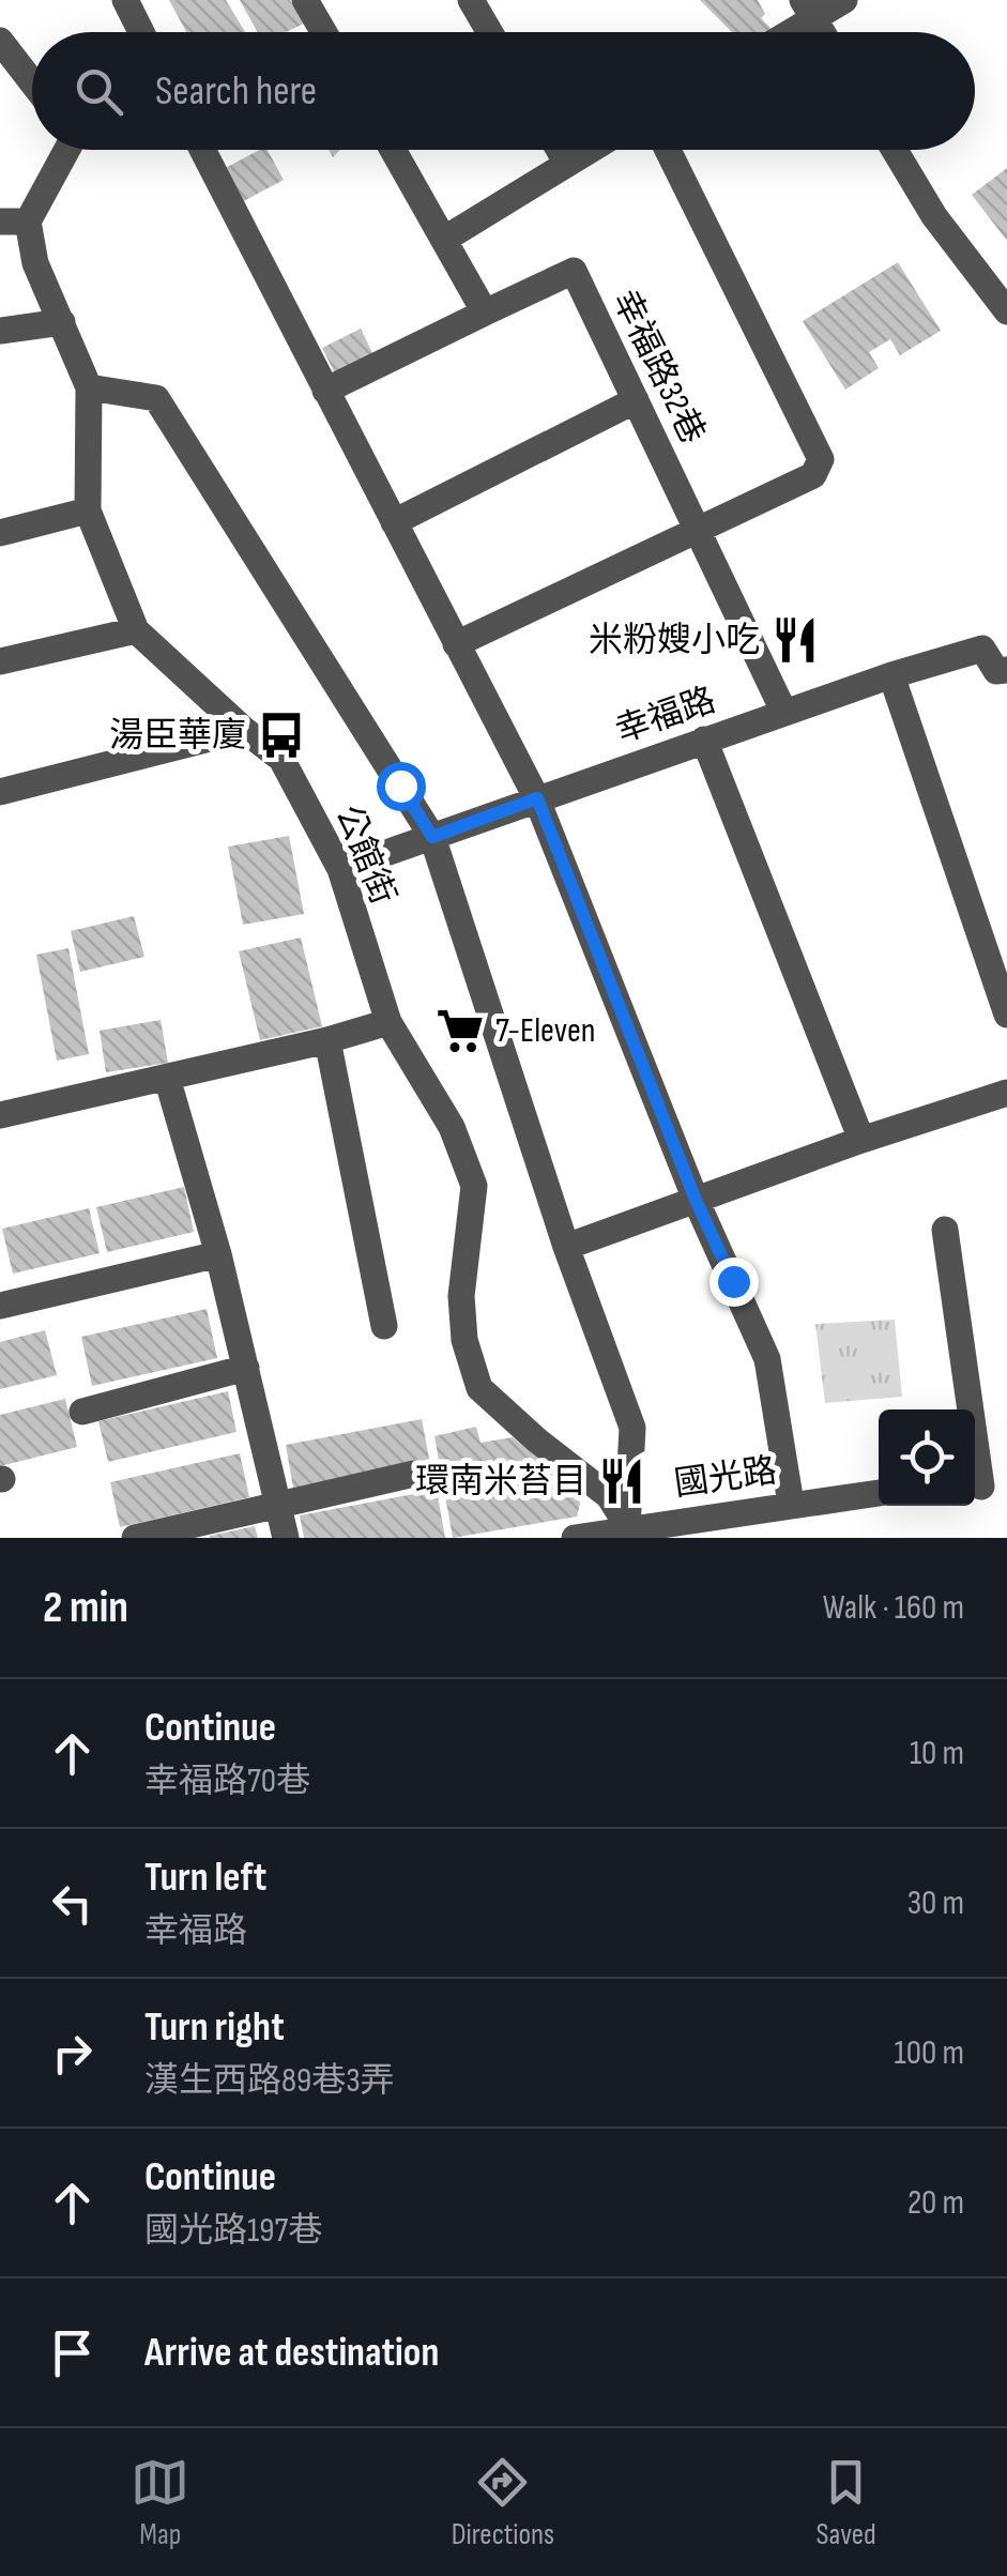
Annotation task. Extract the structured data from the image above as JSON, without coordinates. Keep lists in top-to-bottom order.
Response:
{
  "streets": {
    "street": [
      "幸福路32巷",
      "幸福路",
      "公館街",
      "國光路"
    ]
  },
  "crossings": [
    ["幸福路32巷", "幸福路"],
    ["幸福路", "公館街"],
    ["公館街", "國光路"]
  ],
  "places": {
    "restaurant": ["米粉嫂小吃", "環南米苔目"],
    "bus stop": ["湯臣華廈"],
    "supermarket": ["7-Eleven"]
  },
  "page": {
    "search": "Search here",
    "heading": ["2 min", "Walk · 160 m"],
    "list": [
      ["Continue", "幸福路70巷", "10 m"],
      ["Turn left", "幸福路", "30 m"],
      ["Turn right", "漢生西路89巷3弄", "100 m"],
      ["Continue", "國光路197巷", "20 m"],
      "Arrive at destination"
    ],
    "nav": ["Map", "Directions", "Saved"]
  }
}
